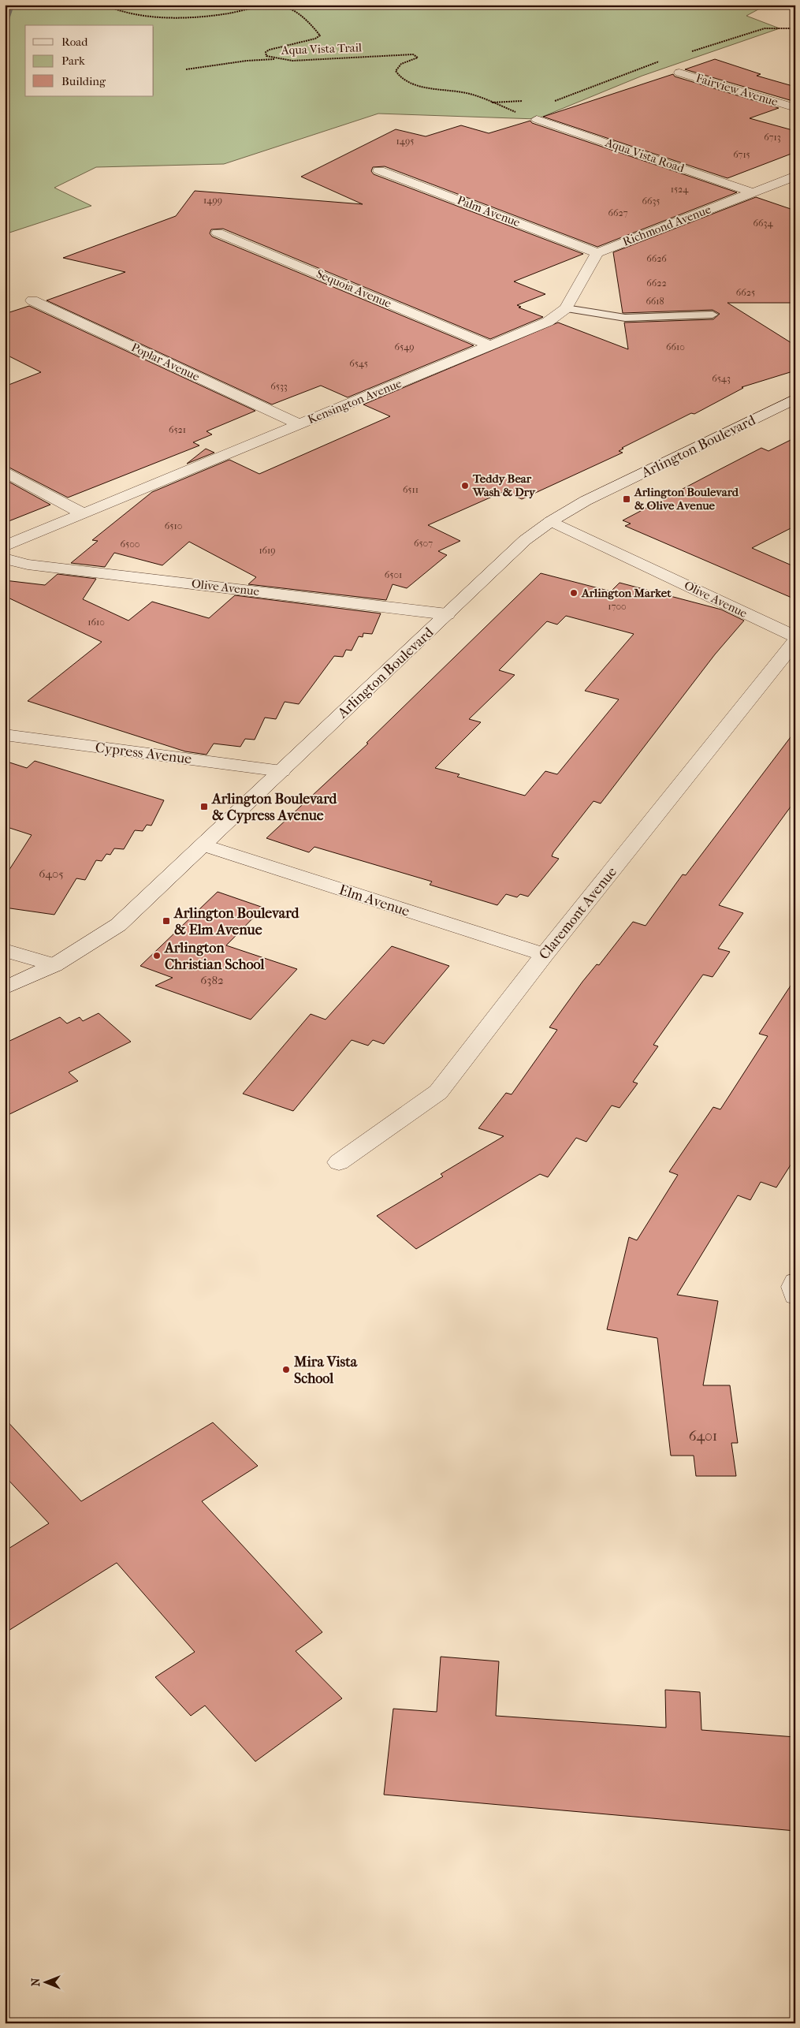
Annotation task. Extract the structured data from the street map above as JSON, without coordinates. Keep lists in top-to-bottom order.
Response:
{
  "streets": {
    "street": [
      "Fairview Avenue",
      "Aqua Vista Road",
      "Palm Avenue",
      "Richmond Avenue",
      "Sequoia Avenue",
      "Poplar Avenue",
      "Kensington Avenue",
      "Arlington Boulevard",
      "Olive Avenue",
      "Cypress Avenue",
      "Elm Avenue",
      "Claremont Avenue"
    ],
    "path": ["Aqua Vista Trail"]
  },
  "crossings": [
    ["Aqua Vista Trail", "Aqua Vista Road"],
    ["Aqua Vista Road", "Richmond Avenue"],
    ["Palm Avenue", "Richmond Avenue"],
    ["Sequoia Avenue", "Kensington Avenue"],
    ["Poplar Avenue", "Kensington Avenue"],
    ["Arlington Boulevard", "Olive Avenue"],
    ["Arlington Boulevard", "Cypress Avenue"],
    ["Arlington Boulevard", "Elm Avenue"],
    ["Elm Avenue", "Claremont Avenue"]
  ],
  "places": {
    "other": [
      "Teddy Bear Wash & Dry",
      "Arlington Market",
      "Arlington Christian School",
      "Mira Vista School"
    ],
    "transit": ["Arlington Boulevard & Olive Avenue", "Arlington Boulevard & Cypress Avenue", "Arlington Boulevard & Elm Avenue"]
  },
  "house_numbers": [
    "6713",
    "1495",
    "6715",
    "1524",
    "1499",
    "6635",
    "6627",
    "6634",
    "6626",
    "6622",
    "6625",
    "6618",
    "6549",
    "6610",
    "6545",
    "6543",
    "6533",
    "6521",
    "6511",
    "6510",
    "6507",
    "6500",
    "1619",
    "6501",
    "1700",
    "1610",
    "6405",
    "6382",
    "6401"
  ],
  "legend": ["Road", "Park", "Building"],
  "north": "left"
}
